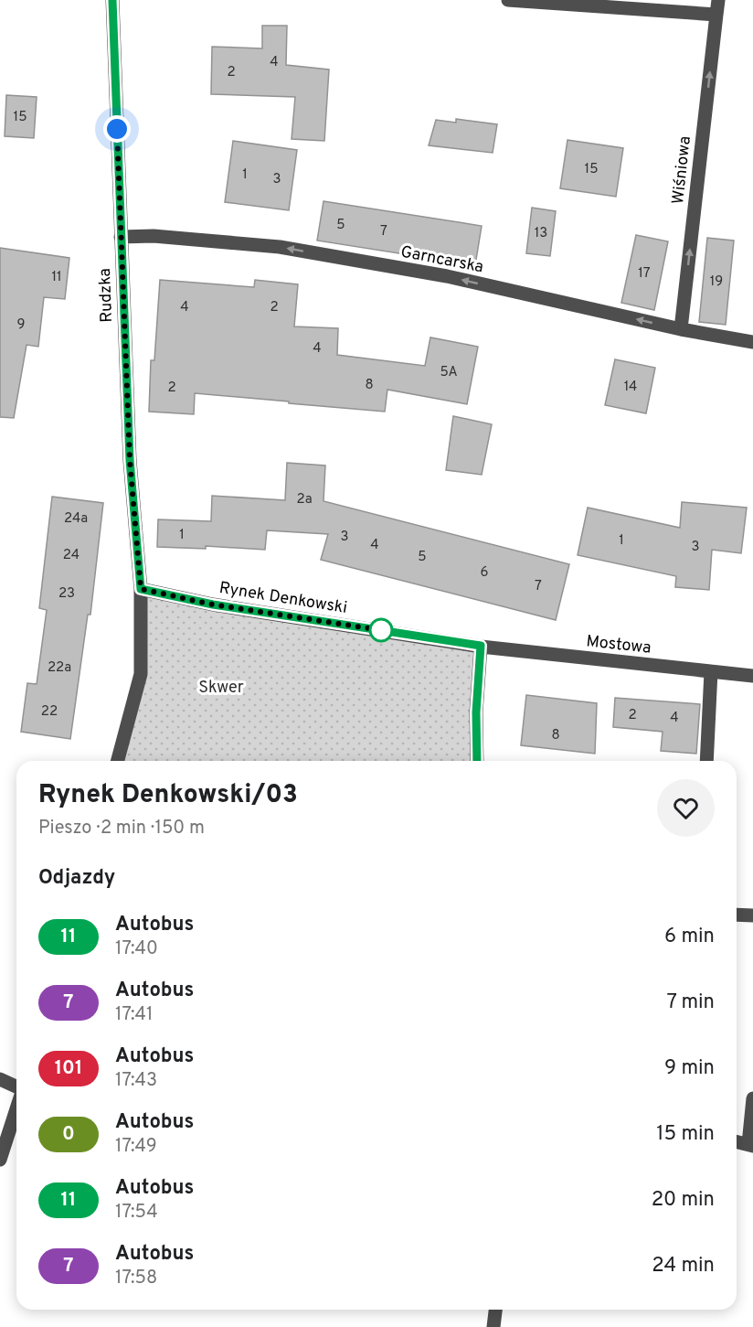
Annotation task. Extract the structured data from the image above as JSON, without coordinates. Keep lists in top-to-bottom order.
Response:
{
  "streets": {
    "street": [
      "Wiśniowa",
      "Garncarska",
      "Rudzka",
      "Rynek Denkowski",
      "Mostowa"
    ]
  },
  "crossings": [
    ["Wiśniowa", "Garncarska"],
    ["Garncarska", "Rudzka"],
    ["Rudzka", "Rynek Denkowski"],
    ["Rynek Denkowski", "Mostowa"]
  ],
  "one_way": ["Wiśniowa", "Garncarska"],
  "parks": ["Skwer"],
  "lines": ["bus line 11"],
  "house_numbers": [
    "4",
    "2",
    "15",
    "15",
    "1",
    "3",
    "5",
    "7",
    "13",
    "17",
    "11",
    "19",
    "4",
    "2",
    "9",
    "4",
    "5A",
    "8",
    "14",
    "2",
    "2a",
    "24a",
    "1",
    "3",
    "1",
    "4",
    "3",
    "24",
    "5",
    "6",
    "7",
    "23",
    "22a",
    "22",
    "2",
    "4",
    "8"
  ],
  "page": {
    "heading": [
      ["Rynek Denkowski/03", "Pieszo · 2 min · 150 m"],
      "Odjazdy"
    ],
    "list": [
      {
        "mark": "11",
        "name": "Autobus",
        "note": "17:40",
        "value": "6 min"
      },
      {
        "mark": "7",
        "name": "Autobus",
        "note": "17:41",
        "value": "7 min"
      },
      {
        "mark": "101",
        "name": "Autobus",
        "note": "17:43",
        "value": "9 min"
      },
      {
        "mark": "0",
        "name": "Autobus",
        "note": "17:49",
        "value": "15 min"
      },
      {
        "mark": "11",
        "name": "Autobus",
        "note": "17:54",
        "value": "20 min"
      },
      {
        "mark": "7",
        "name": "Autobus",
        "note": "17:58",
        "value": "24 min"
      }
    ]
  }
}
